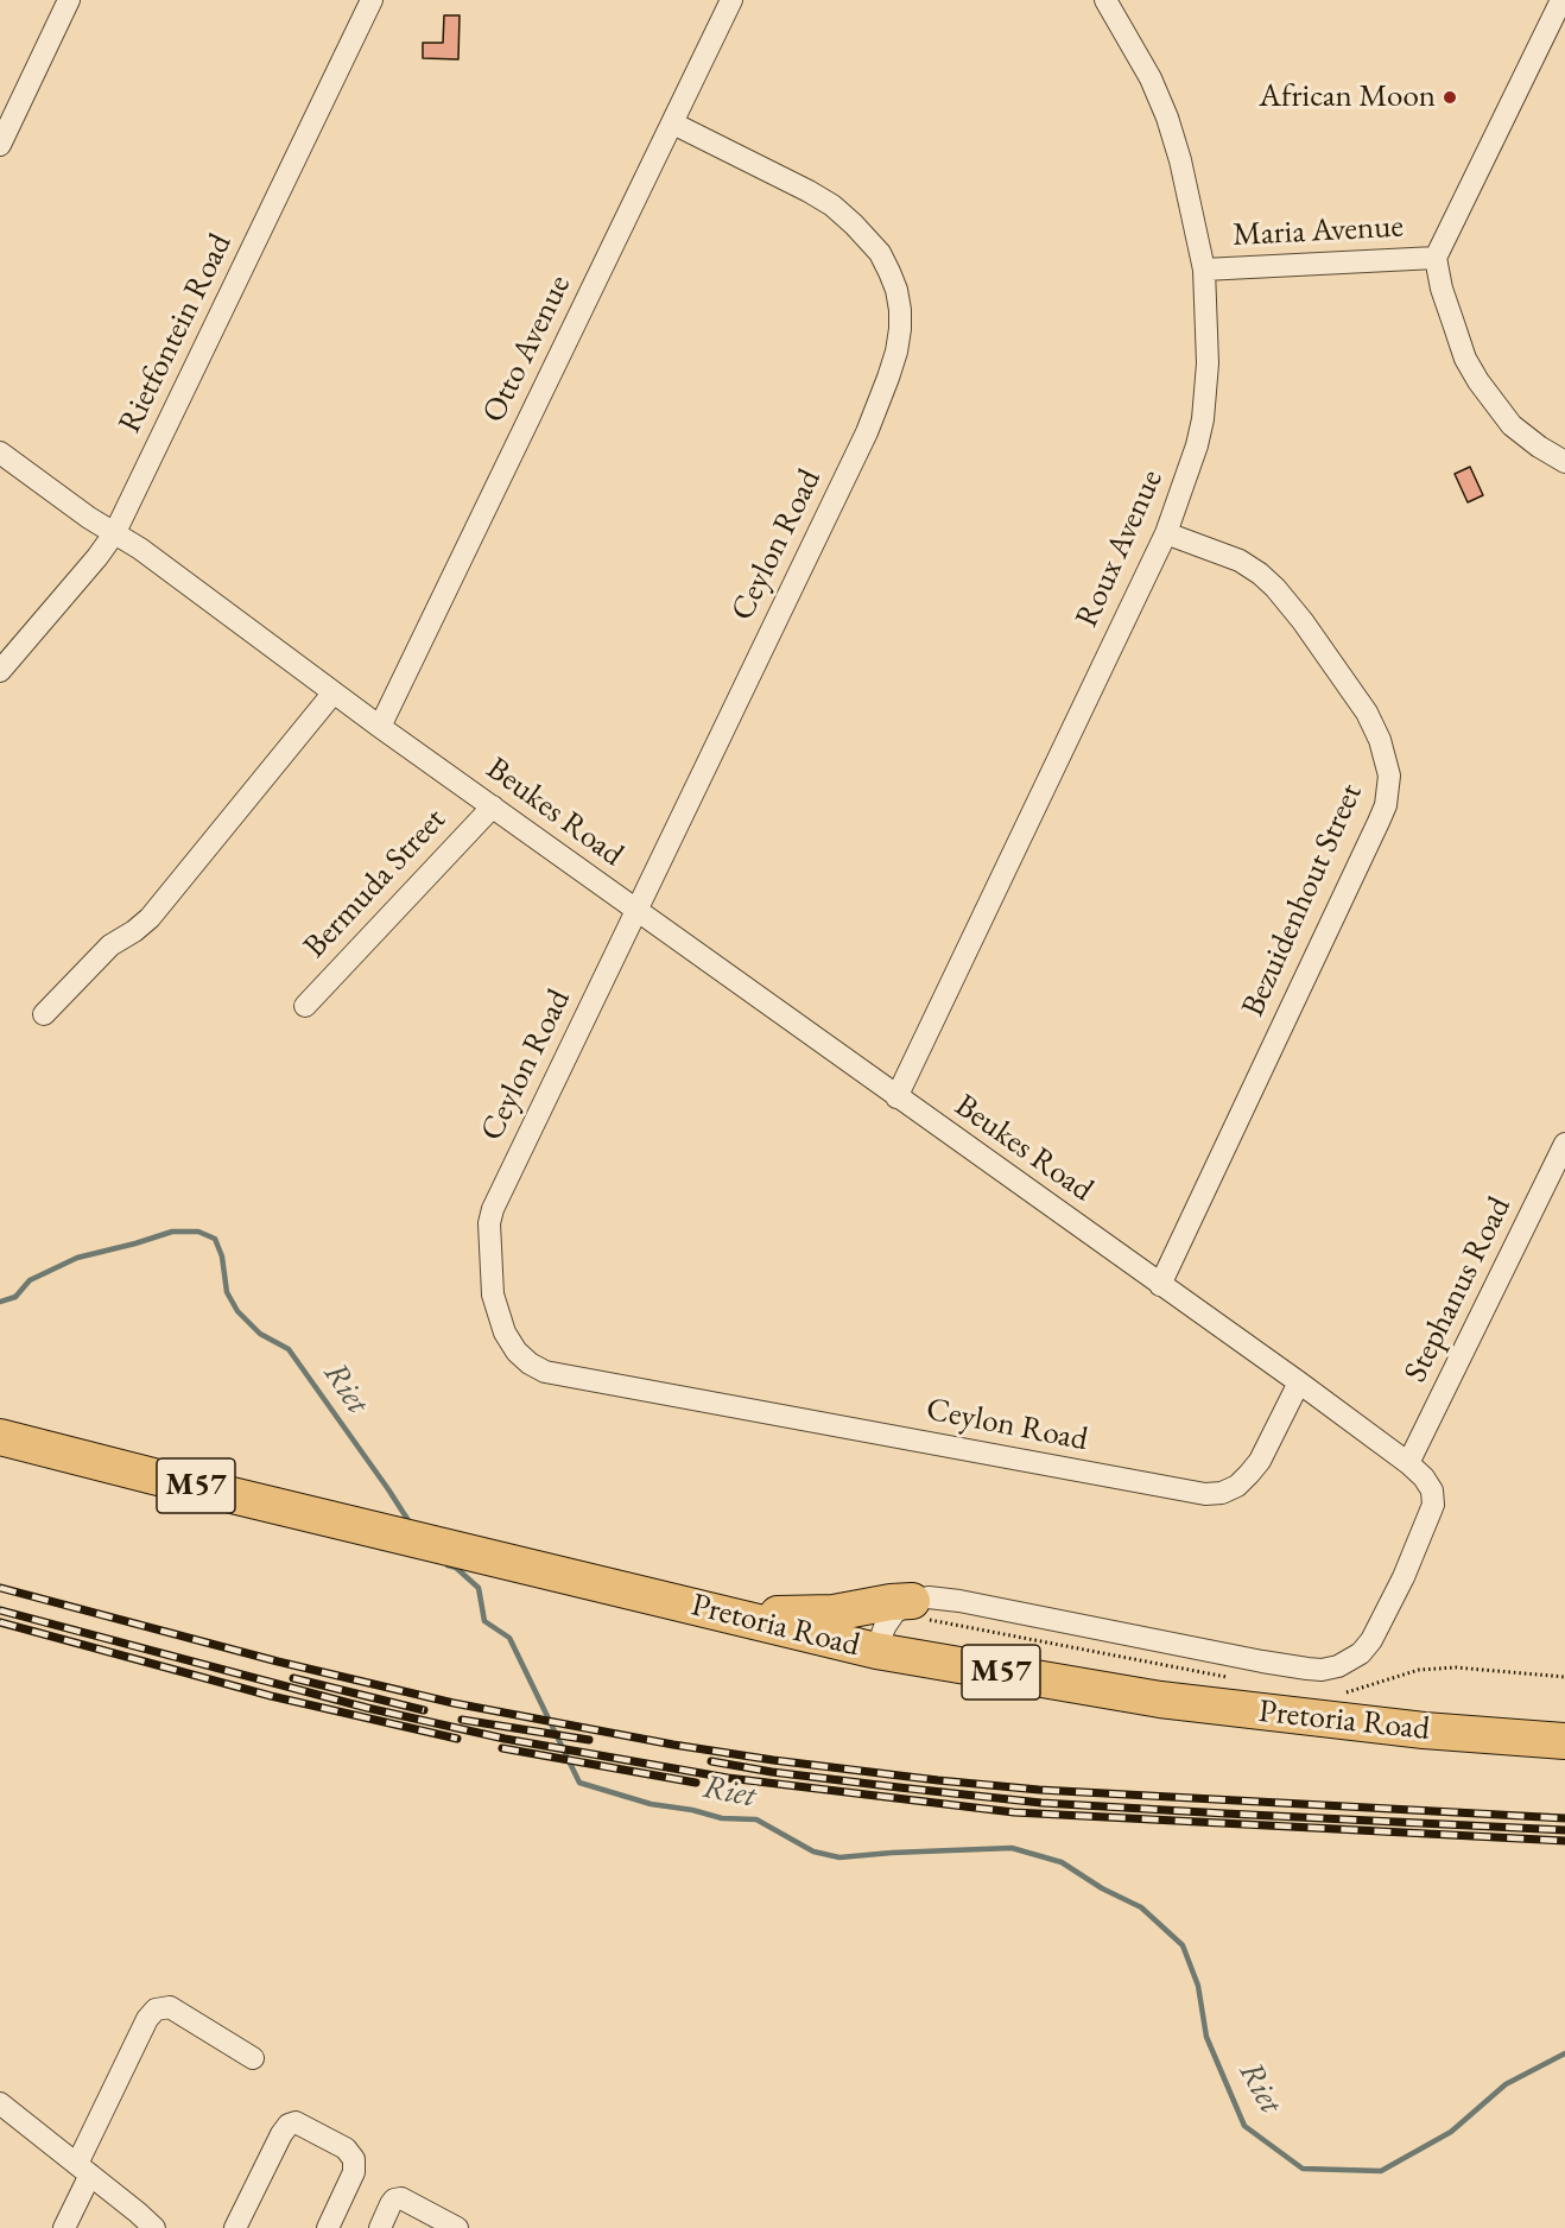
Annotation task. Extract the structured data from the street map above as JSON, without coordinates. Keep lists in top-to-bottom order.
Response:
{
  "streets": {
    "main road": ["M57", "Pretoria Road"],
    "street": [
      "Maria Avenue",
      "Rietfontein Road",
      "Otto Avenue",
      "Ceylon Road",
      "Roux Avenue",
      "Beukes Road",
      "Bermuda Street",
      "Bezuidenhout Street",
      "Stephanus Road"
    ]
  },
  "crossings": [
    ["Maria Avenue", "Roux Avenue"],
    ["Rietfontein Road", "Beukes Road"],
    ["Otto Avenue", "Ceylon Road"],
    ["Otto Avenue", "Beukes Road"],
    ["Ceylon Road", "Beukes Road"],
    ["Roux Avenue", "Beukes Road"],
    ["Roux Avenue", "Bezuidenhout Street"],
    ["Beukes Road", "Bermuda Street"],
    ["Beukes Road", "Bezuidenhout Street"],
    ["Beukes Road", "Stephanus Road"]
  ],
  "water": ["Riet"],
  "places": ["African Moon"]
}
